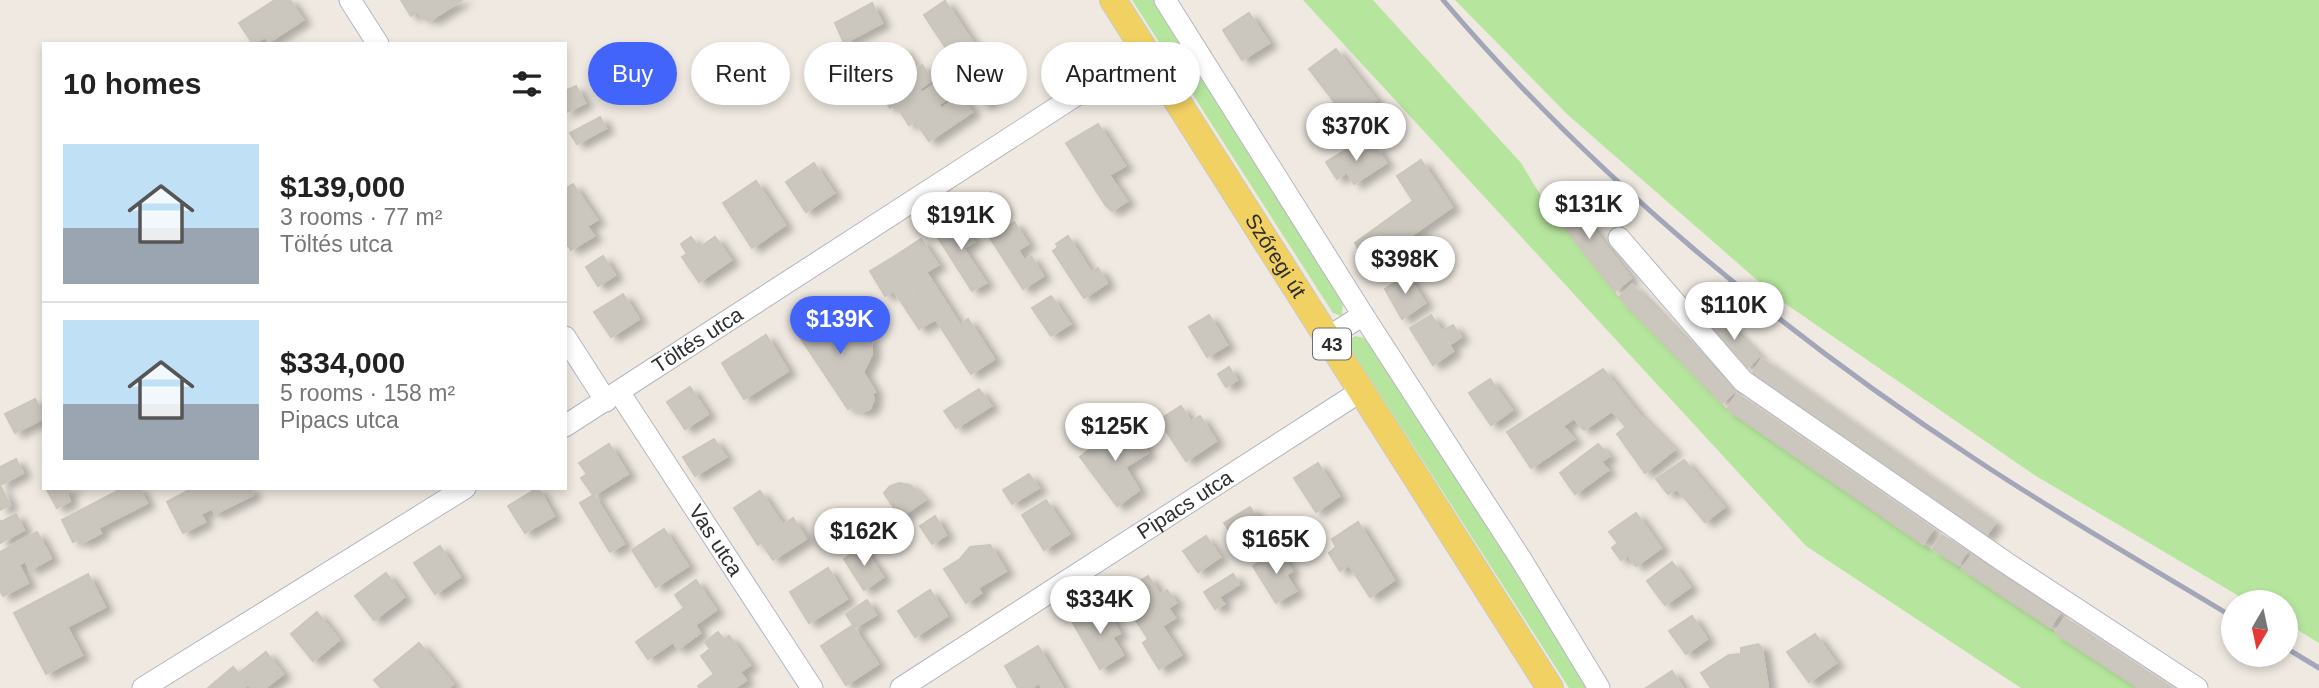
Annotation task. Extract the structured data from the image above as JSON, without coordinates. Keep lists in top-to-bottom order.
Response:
{
  "streets": {
    "main road": ["Szőregi út", "43"],
    "street": ["Töltés utca", "Pipacs utca", "Vas utca"]
  },
  "crossings": [
    ["Szőregi út", "Pipacs utca"],
    ["Töltés utca", "Vas utca"]
  ],
  "north": "bottom",
  "page": {
    "chip": [
      "Buy",
      "Rent",
      "Filters",
      "New",
      "Apartment"
    ],
    "heading": "10 homes",
    "price": [
      "$370K",
      "$131K",
      "$191K",
      "$398K",
      "$110K",
      "$139K",
      "$125K",
      "$162K",
      "$165K",
      "$334K"
    ],
    "list": [
      {
        "name": "$139,000",
        "note": "3 rooms · 77 m² · Töltés utca"
      },
      {
        "name": "$334,000",
        "note": "5 rooms · 158 m² · Pipacs utca"
      }
    ]
  }
}
